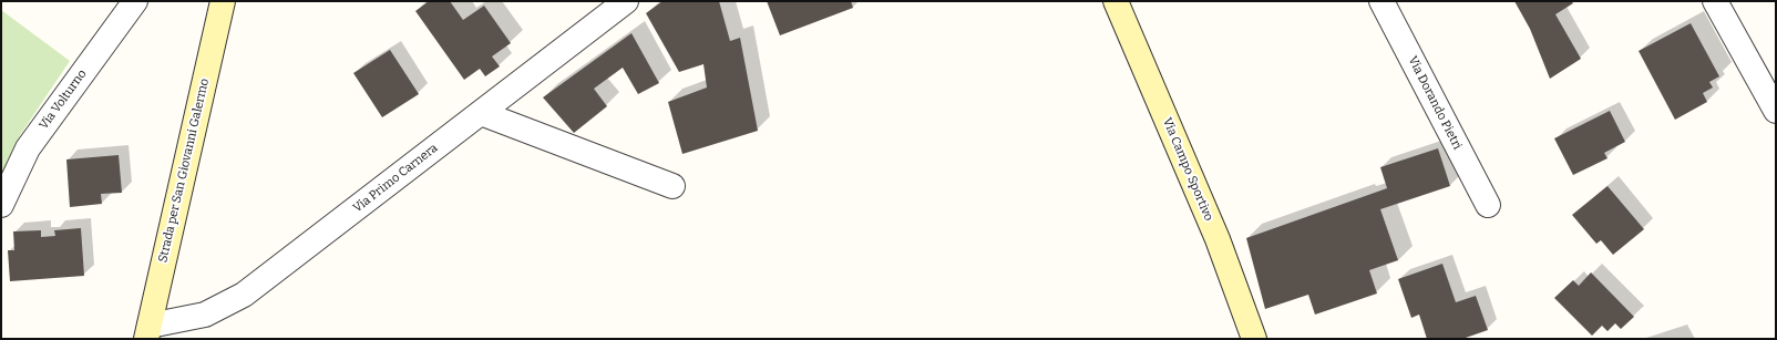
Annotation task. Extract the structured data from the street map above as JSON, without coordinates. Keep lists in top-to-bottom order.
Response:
{
  "streets": {
    "street": [
      "Via Volturno",
      "Via Dorando Pietri",
      "Via Campo Sportivo",
      "Strada per San Giovanni Galermo",
      "Via Primo Carnera"
    ]
  },
  "crossings": [
    ["Strada per San Giovanni Galermo", "Via Primo Carnera"]
  ]
}
